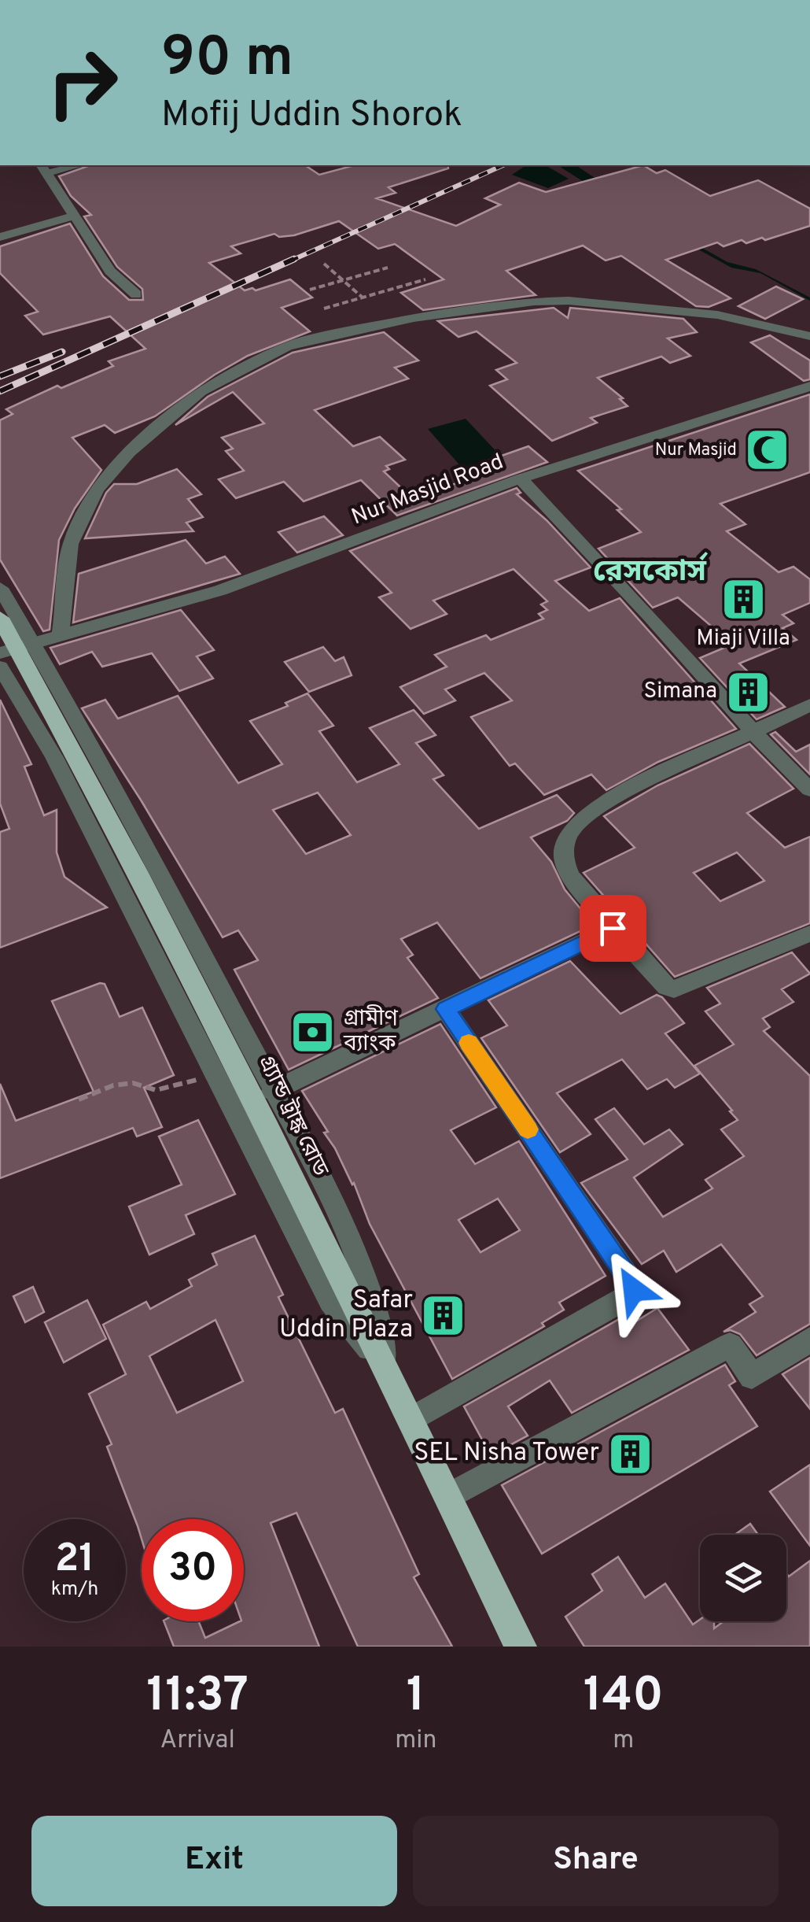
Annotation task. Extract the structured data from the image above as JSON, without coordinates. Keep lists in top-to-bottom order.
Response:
{
  "streets": {
    "highway": ["গ্র্যান্ড ট্রাঙ্ক রোড"],
    "street": ["Nur Masjid Road"]
  },
  "districts": ["রেসকোর্স"],
  "places": {
    "mosque": ["Nur Masjid"],
    "building": [
      "Miaji Villa",
      "Simana",
      "Safar Uddin Plaza",
      "SEL Nisha Tower"
    ],
    "bank": ["গ্রামীণ ব্যাংক"]
  },
  "page": {
    "turn": ["90 m", "Mofij Uddin Shorok"],
    "speed": "21 km/h",
    "limit": "30",
    "eta": [
      "11:37",
      "Arrival",
      "1",
      "min",
      "140",
      "m"
    ],
    "buttons": ["Exit", "Share"]
  }
}
